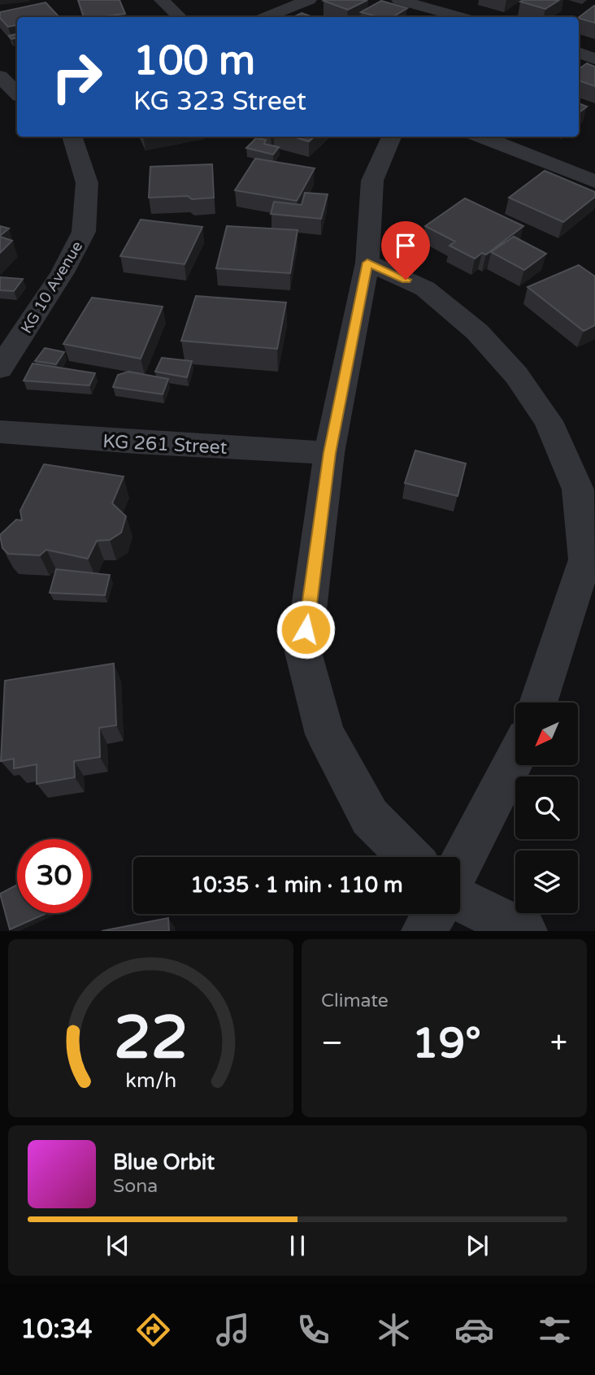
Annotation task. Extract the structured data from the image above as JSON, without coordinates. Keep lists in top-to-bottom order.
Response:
{
  "streets": {
    "street": ["KG 10 Avenue", "KG 261 Street"]
  },
  "north": "bottom left",
  "page": {
    "turn": ["100 m", "KG 323 Street"],
    "limit": "30",
    "trip": "10:35 · 1 min · 110 m",
    "tile": "Climate",
    "heat": ["−", "19°", "+"],
    "song": ["Blue Orbit", "Sona"],
    "tabs": "10:34",
    "gauge": ["22", "km/h"]
  }
}
